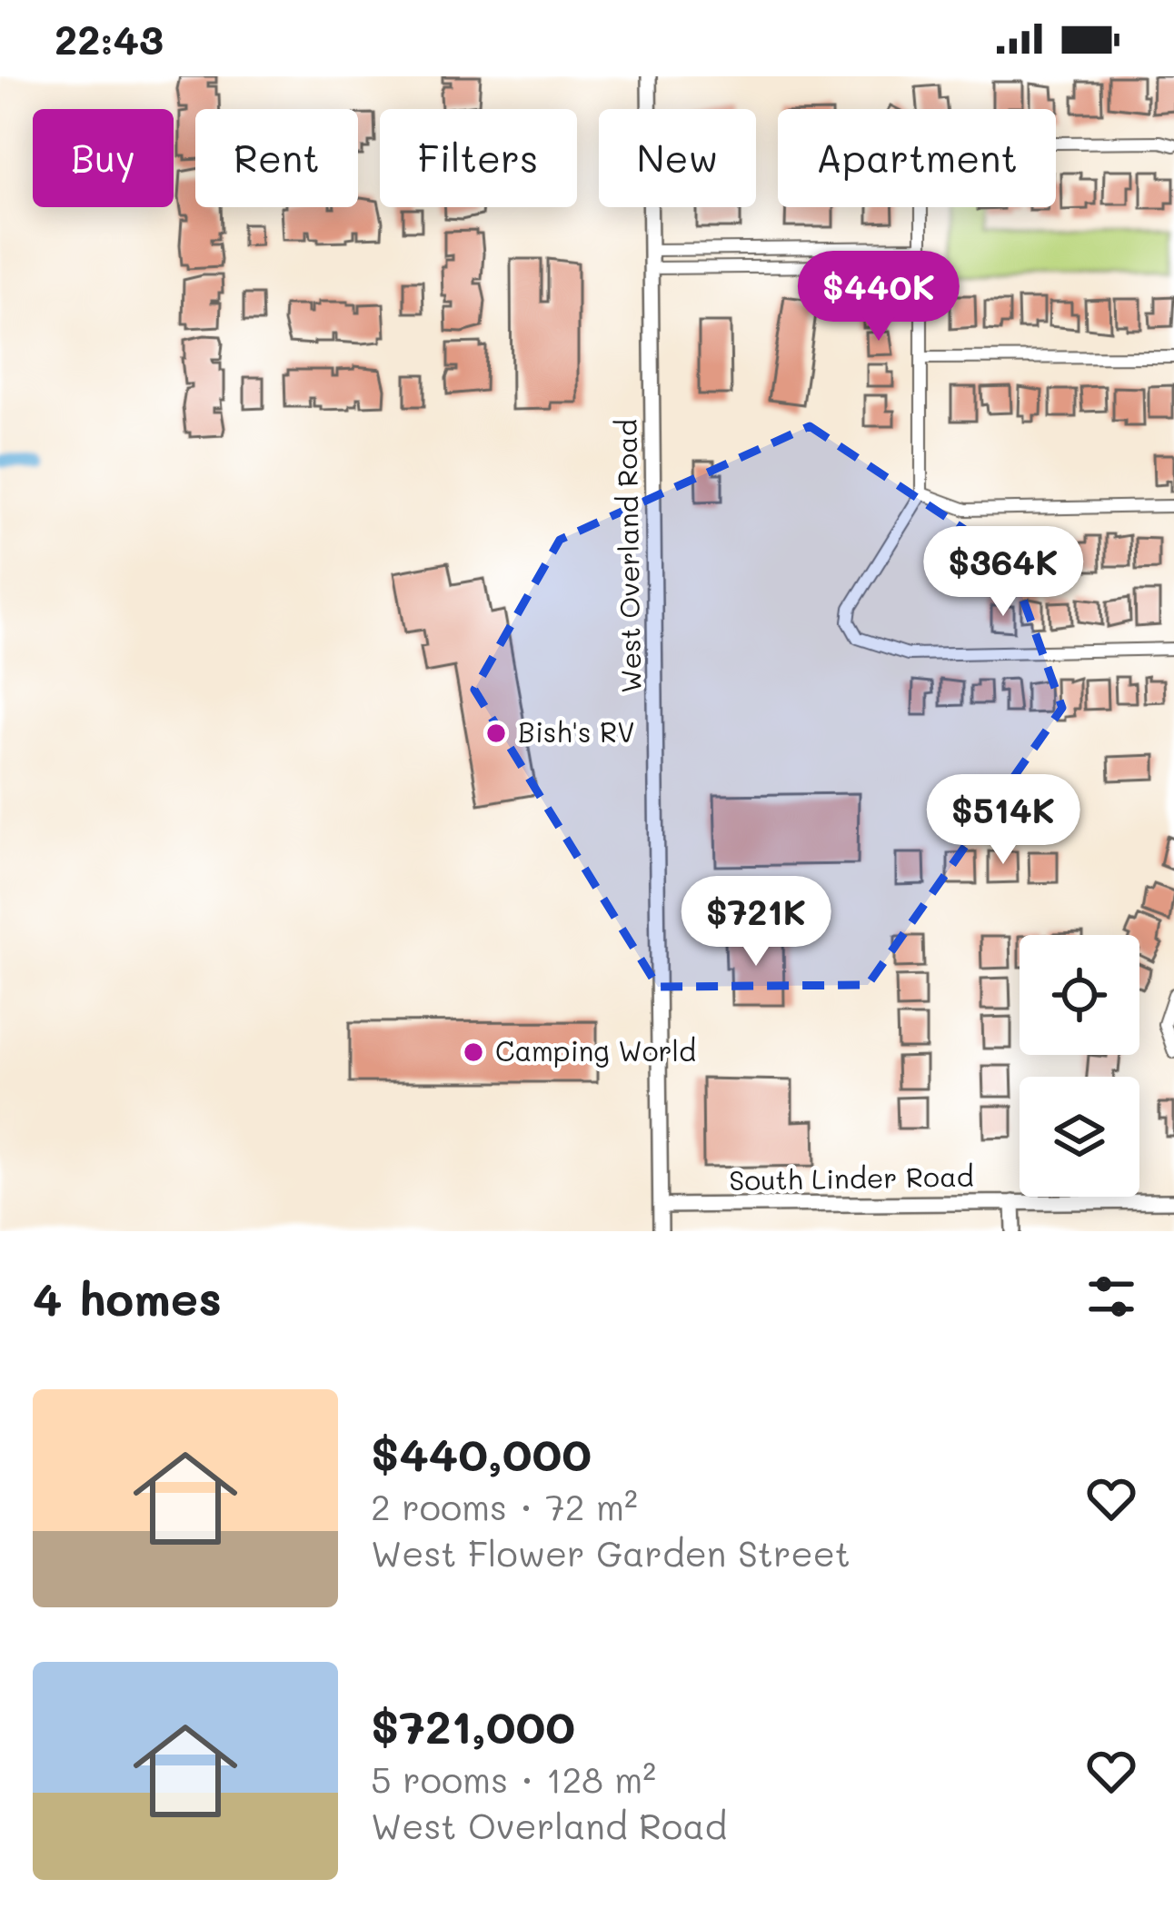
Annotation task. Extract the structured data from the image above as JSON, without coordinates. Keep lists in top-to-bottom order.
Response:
{
  "streets": {
    "street": ["West Overland Road", "South Linder Road"]
  },
  "crossings": [
    ["West Overland Road", "South Linder Road"]
  ],
  "places": ["Bish's RV", "Camping World"],
  "page": {
    "status": "22:43",
    "chip": [
      "Buy",
      "Rent",
      "Filters",
      "New",
      "Apartment"
    ],
    "price": [
      "$440K",
      "$364K",
      "$514K",
      "$721K"
    ],
    "heading": "4 homes",
    "list": [
      {
        "name": "$440,000",
        "note": "2 rooms · 72 m² · West Flower Garden Street"
      },
      {
        "name": "$721,000",
        "note": "5 rooms · 128 m² · West Overland Road"
      }
    ]
  }
}
